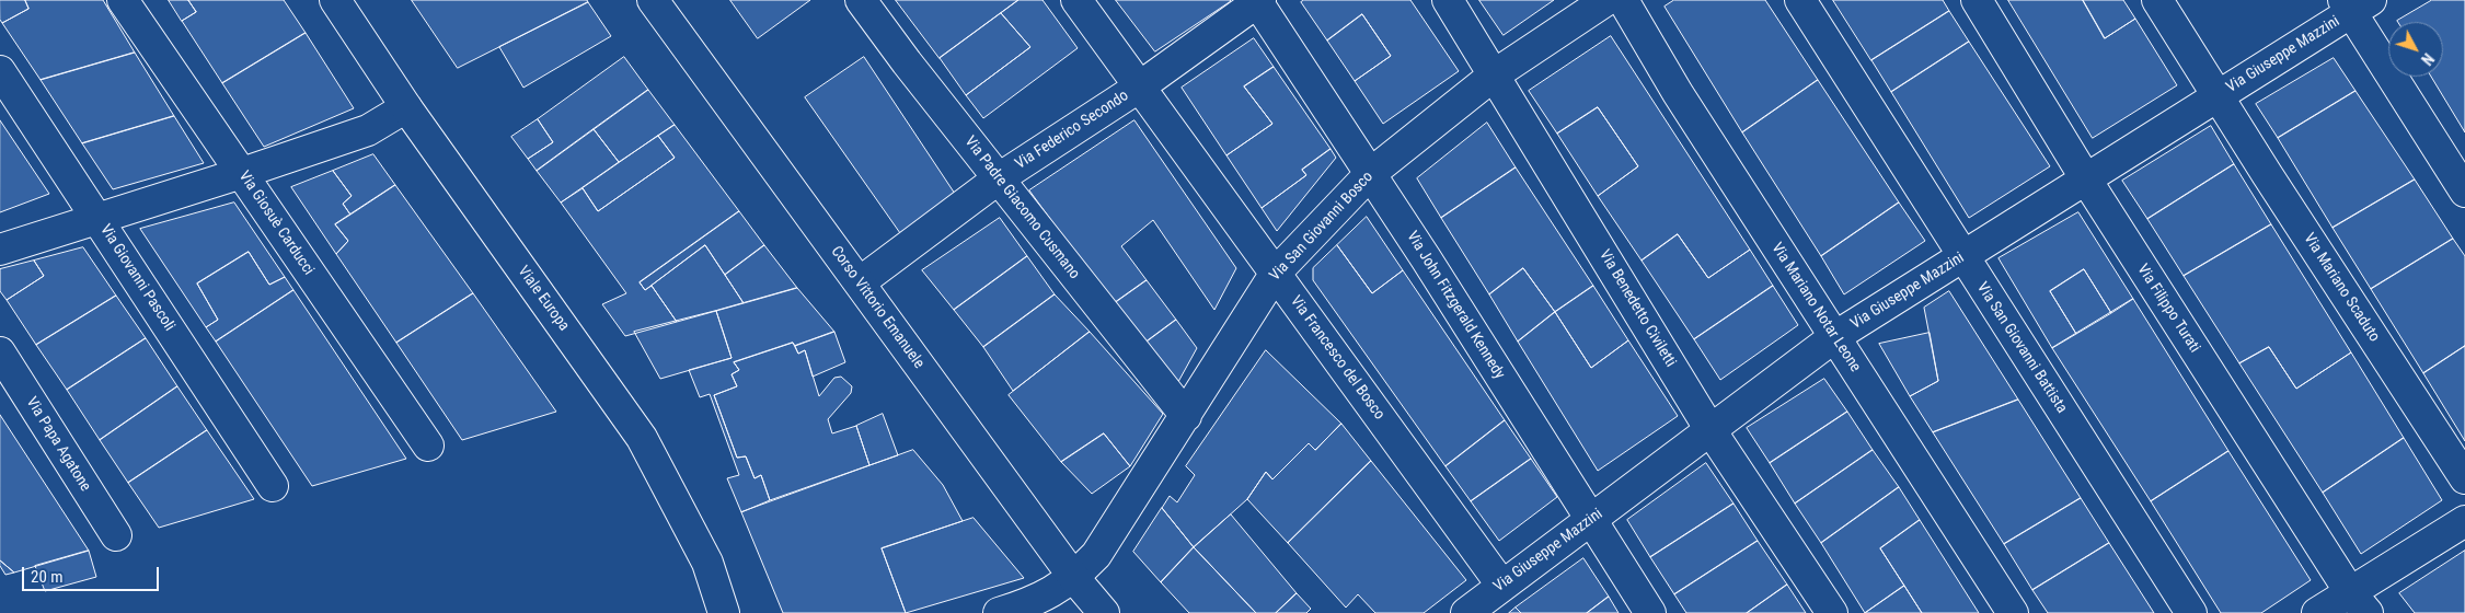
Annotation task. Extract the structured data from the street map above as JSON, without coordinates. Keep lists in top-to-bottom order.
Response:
{
  "streets": {
    "street": [
      "Via Giuseppe Mazzini",
      "Via Federico Secondo",
      "Via Padre Giacomo Cusmano",
      "Via Giosuè Carducci",
      "Via San Giovanni Bosco",
      "Via Giovanni Pascoli",
      "Via Mariano Scaduto",
      "Viale Europa",
      "Via John Fitzgerald Kennedy",
      "Corso Vittorio Emanuele",
      "Via Mariano Notar Leone",
      "Via Benedetto Civiletti",
      "Via Filippo Turati",
      "Via San Giovanni Battista",
      "Via Francesco del Bosco",
      "Via Papa Agatone"
    ]
  },
  "crossings": [
    ["Via Giuseppe Mazzini", "Via Mariano Scaduto"],
    ["Via Giuseppe Mazzini", "Via John Fitzgerald Kennedy"],
    ["Via Giuseppe Mazzini", "Via Mariano Notar Leone"],
    ["Via Giuseppe Mazzini", "Via Benedetto Civiletti"],
    ["Via Giuseppe Mazzini", "Via Filippo Turati"],
    ["Via Giuseppe Mazzini", "Via San Giovanni Battista"],
    ["Via Giuseppe Mazzini", "Via Francesco del Bosco"],
    ["Via Federico Secondo", "Via Padre Giacomo Cusmano"],
    ["Via Federico Secondo", "Via John Fitzgerald Kennedy"],
    ["Via Federico Secondo", "Corso Vittorio Emanuele"],
    ["Via Federico Secondo", "Via Francesco del Bosco"],
    ["Via Padre Giacomo Cusmano", "Via San Giovanni Bosco"],
    ["Via San Giovanni Bosco", "Via John Fitzgerald Kennedy"],
    ["Via San Giovanni Bosco", "Corso Vittorio Emanuele"],
    ["Via San Giovanni Bosco", "Via Benedetto Civiletti"],
    ["Via San Giovanni Bosco", "Via Francesco del Bosco"]
  ],
  "scale_bar": "20 m",
  "north": "bottom right"
}
